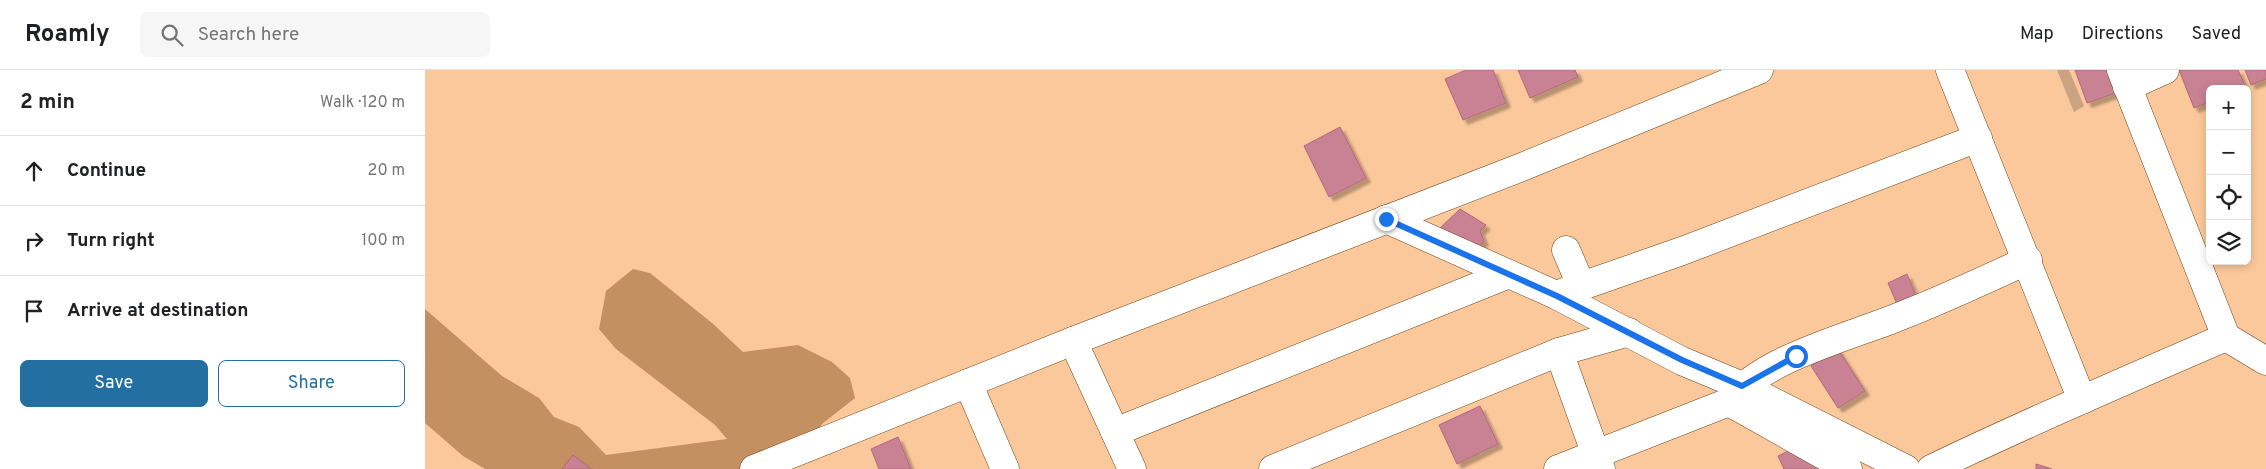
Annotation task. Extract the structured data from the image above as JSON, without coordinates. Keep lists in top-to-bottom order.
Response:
{
  "page": {
    "header": "Roamly",
    "search": "Search here",
    "nav": ["Map", "Directions", "Saved"],
    "heading": ["2 min", "Walk · 120 m"],
    "map_buttons": ["+", "−"],
    "list": [
      ["Continue", "20 m"],
      ["Turn right", "100 m"],
      "Arrive at destination"
    ],
    "buttons": ["Save", "Share"]
  }
}
